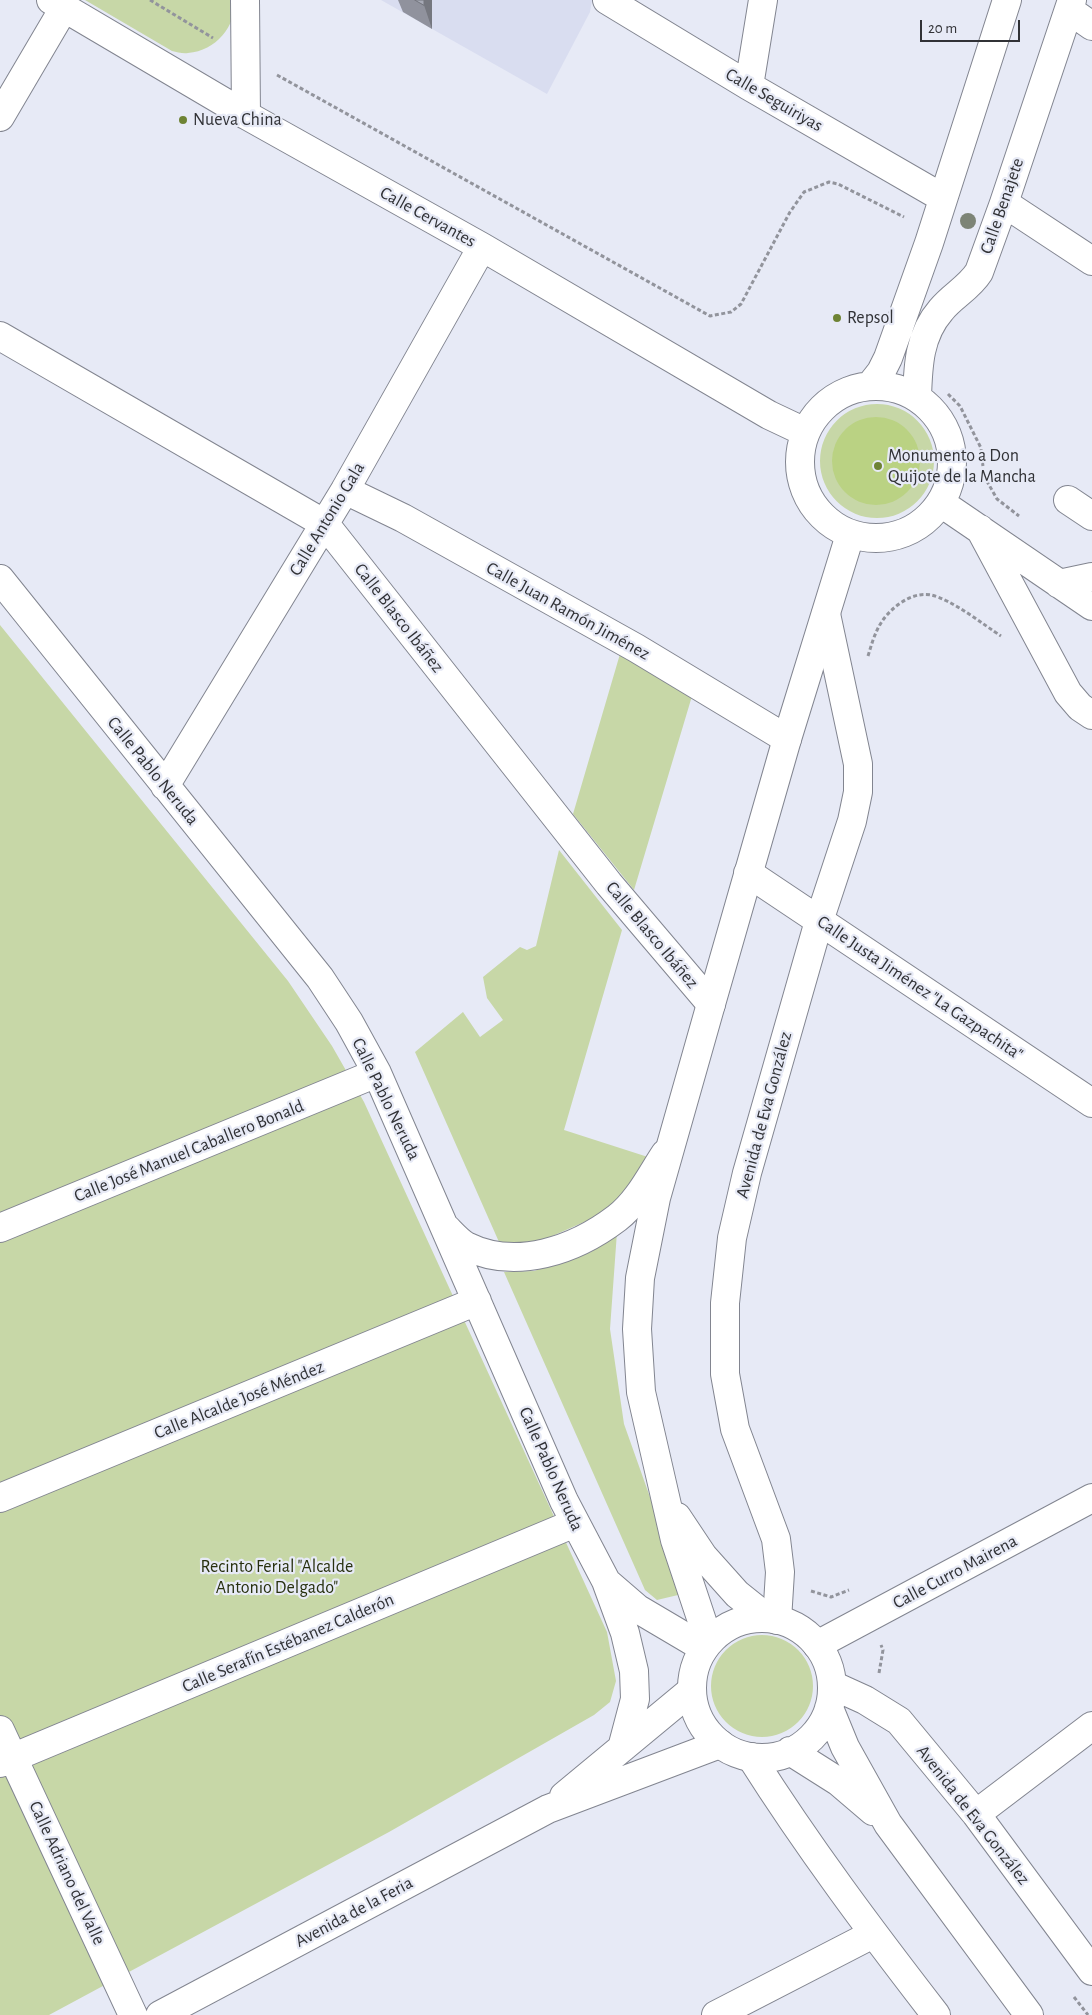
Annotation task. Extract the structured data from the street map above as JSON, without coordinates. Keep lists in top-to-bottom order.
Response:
{
  "streets": {
    "street": [
      "Calle Seguiriyas",
      "Calle Benajete",
      "Calle Cervantes",
      "Calle Antonio Gala",
      "Calle Juan Ramón Jiménez",
      "Calle Blasco Ibáñez",
      "Calle Pablo Neruda",
      "Calle Justa Jiménez \"La Gazpachita\"",
      "Avenida de Eva González",
      "Calle José Manuel Caballero Bonald",
      "Calle Alcalde José Méndez",
      "Calle Curro Mairena",
      "Calle Serafín Estébanez Calderón",
      "Calle Adriano del Valle",
      "Avenida de la Feria"
    ]
  },
  "crossings": [
    ["Calle Benajete", "Calle Cervantes"],
    ["Calle Benajete", "Avenida de Eva González"],
    ["Calle Cervantes", "Calle Antonio Gala"],
    ["Calle Cervantes", "Avenida de Eva González"],
    ["Calle Antonio Gala", "Calle Juan Ramón Jiménez"],
    ["Calle Antonio Gala", "Calle Blasco Ibáñez"],
    ["Calle Antonio Gala", "Calle Pablo Neruda"],
    ["Calle Juan Ramón Jiménez", "Avenida de Eva González"],
    ["Calle Blasco Ibáñez", "Avenida de Eva González"],
    ["Calle Pablo Neruda", "Avenida de Eva González"],
    ["Calle Pablo Neruda", "Calle José Manuel Caballero Bonald"],
    ["Calle Pablo Neruda", "Calle Alcalde José Méndez"],
    ["Calle Pablo Neruda", "Calle Curro Mairena"],
    ["Calle Pablo Neruda", "Calle Serafín Estébanez Calderón"],
    ["Calle Justa Jiménez \"La Gazpachita\"", "Avenida de Eva González"],
    ["Avenida de Eva González", "Calle Curro Mairena"],
    ["Calle Serafín Estébanez Calderón", "Calle Adriano del Valle"]
  ],
  "parks": ["Recinto Ferial \"Alcalde Antonio Delgado\""],
  "places": ["Nueva China", "Repsol", "Monumento a Don Quijote de la Mancha"],
  "scale_bar": "20 m"
}
